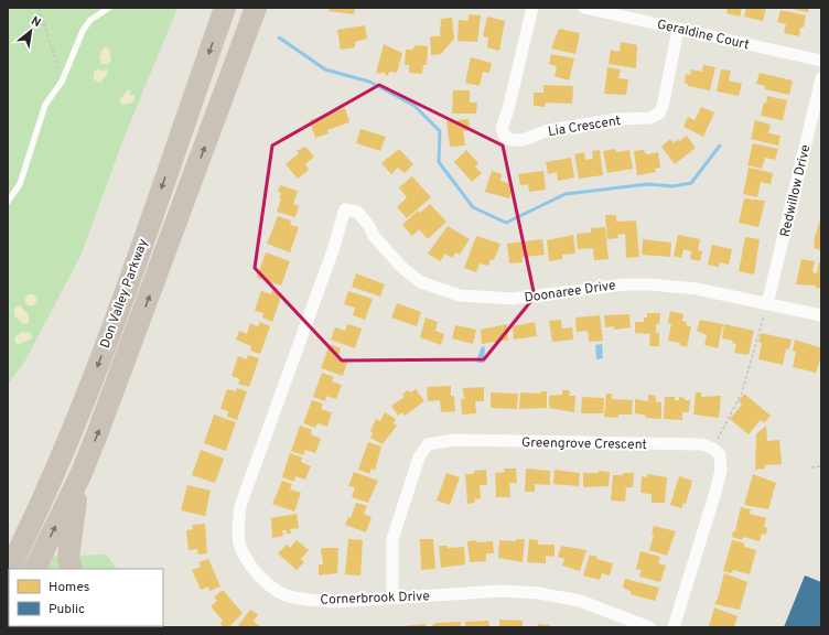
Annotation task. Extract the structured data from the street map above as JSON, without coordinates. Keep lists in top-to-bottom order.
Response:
{
  "streets": {
    "highway": ["Don Valley Parkway"],
    "street": [
      "Geraldine Court",
      "Lia Crescent",
      "Redwillow Drive",
      "Doonaree Drive",
      "Greengrove Crescent",
      "Cornerbrook Drive"
    ]
  },
  "crossings": [
    ["Geraldine Court", "Lia Crescent"],
    ["Redwillow Drive", "Doonaree Drive"],
    ["Doonaree Drive", "Cornerbrook Drive"],
    ["Greengrove Crescent", "Cornerbrook Drive"]
  ],
  "legend": ["Homes", "Public"],
  "north": "top right"
}
